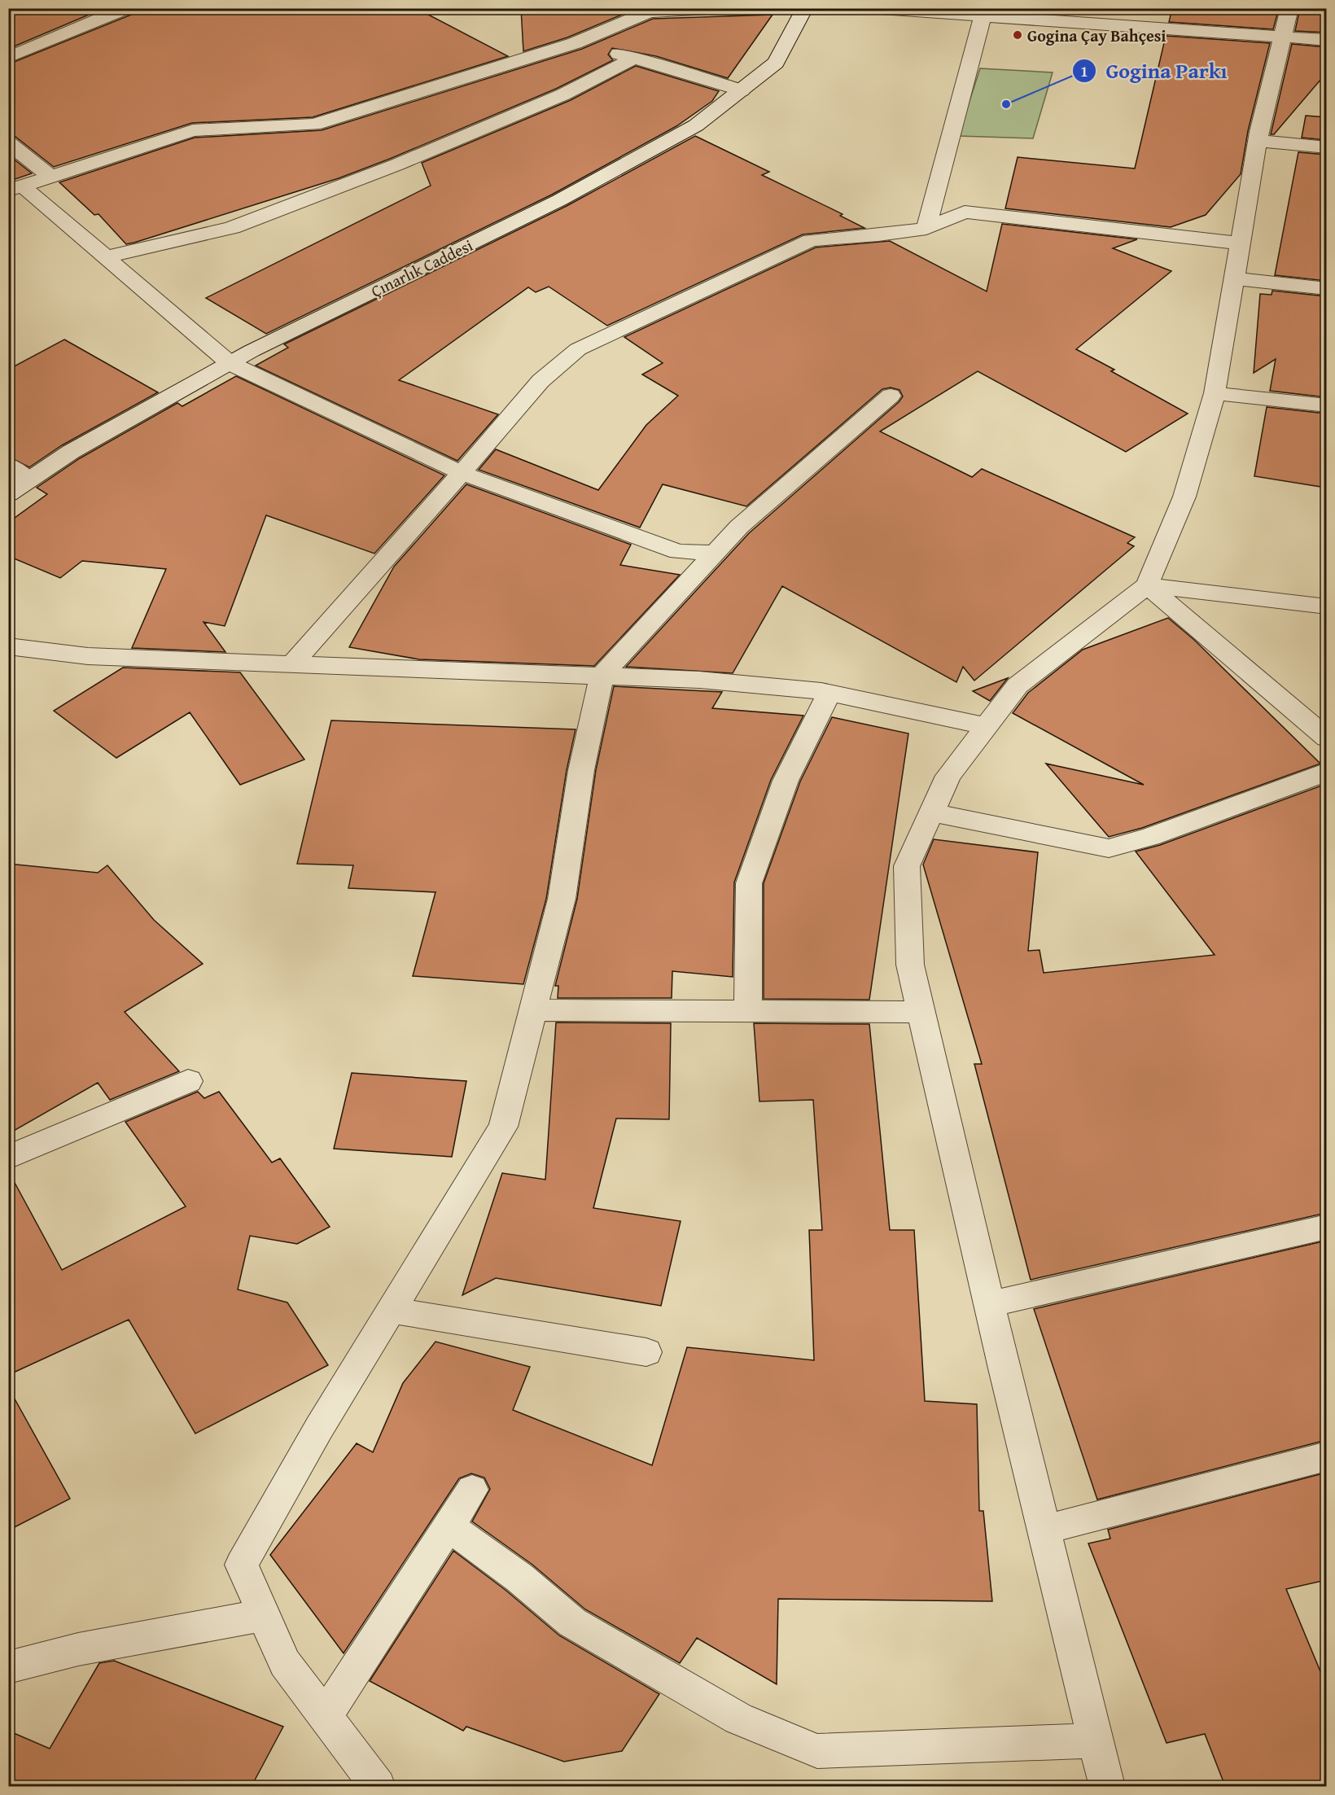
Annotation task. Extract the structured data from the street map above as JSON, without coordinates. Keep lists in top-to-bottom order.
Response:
{
  "streets": {
    "street": ["Çınarlık Caddesi"]
  },
  "places": ["Gogina Çay Bahçesi", "Gogina Parkı"]
}
